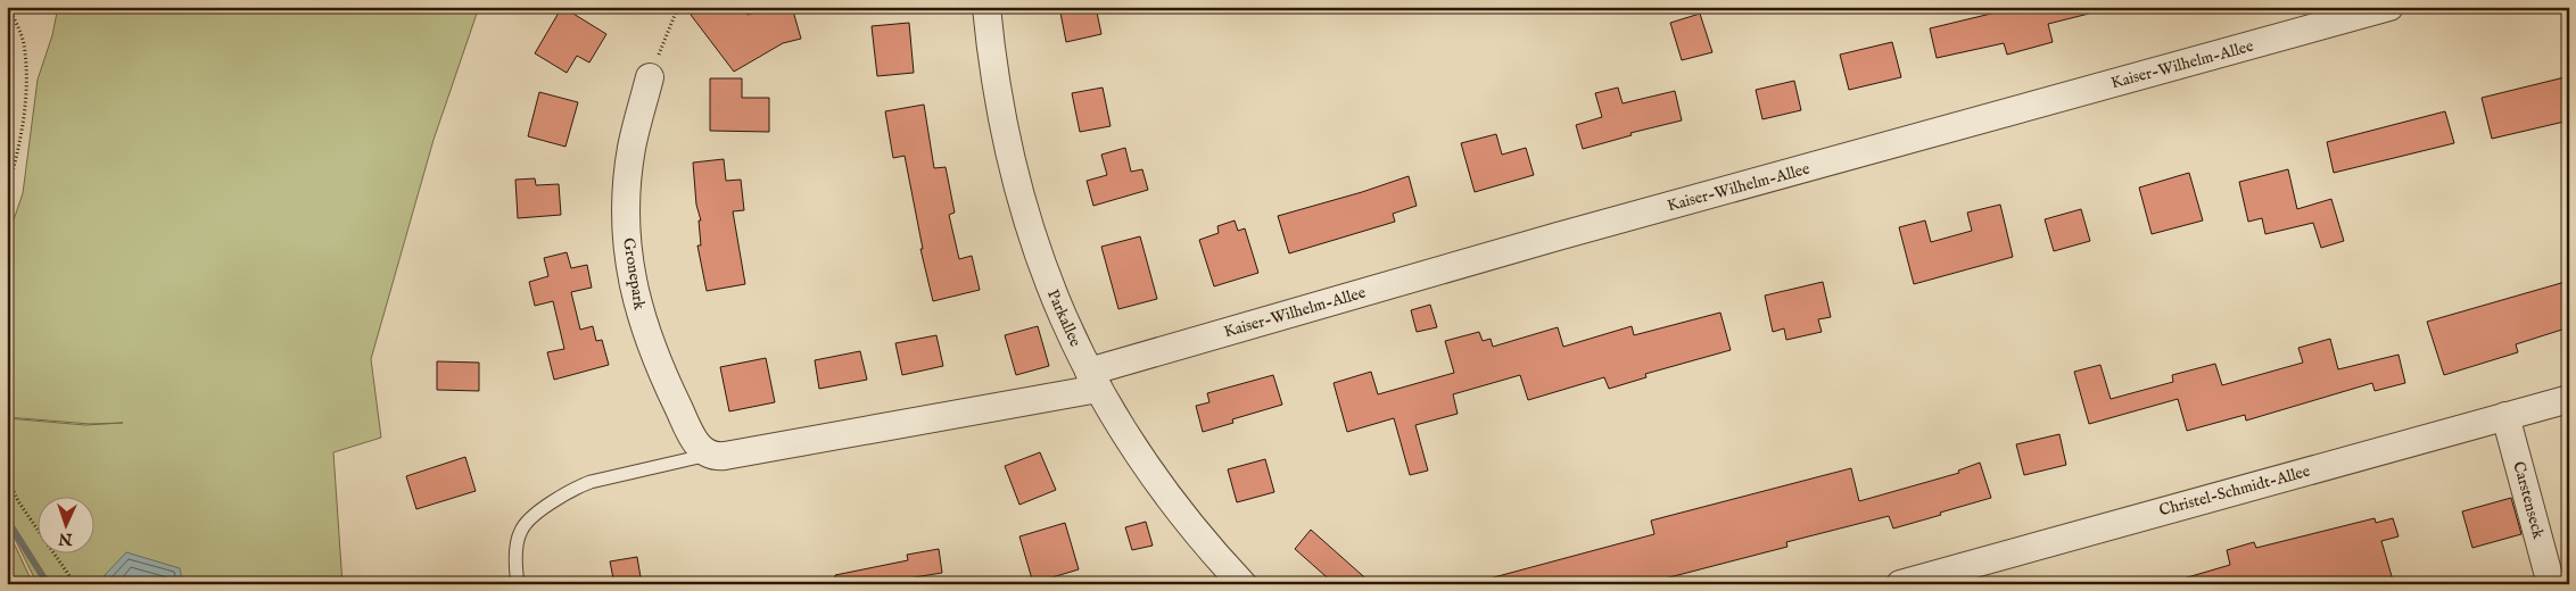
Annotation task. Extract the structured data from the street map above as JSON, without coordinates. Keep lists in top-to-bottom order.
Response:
{
  "streets": {
    "street": [
      "Kaiser-Wilhelm-Allee",
      "Gronepark",
      "Parkallee",
      "Christel-Schmidt-Allee",
      "Carstenseck"
    ]
  },
  "crossings": [
    ["Kaiser-Wilhelm-Allee", "Parkallee"],
    ["Christel-Schmidt-Allee", "Carstenseck"]
  ],
  "north": "bottom"
}
